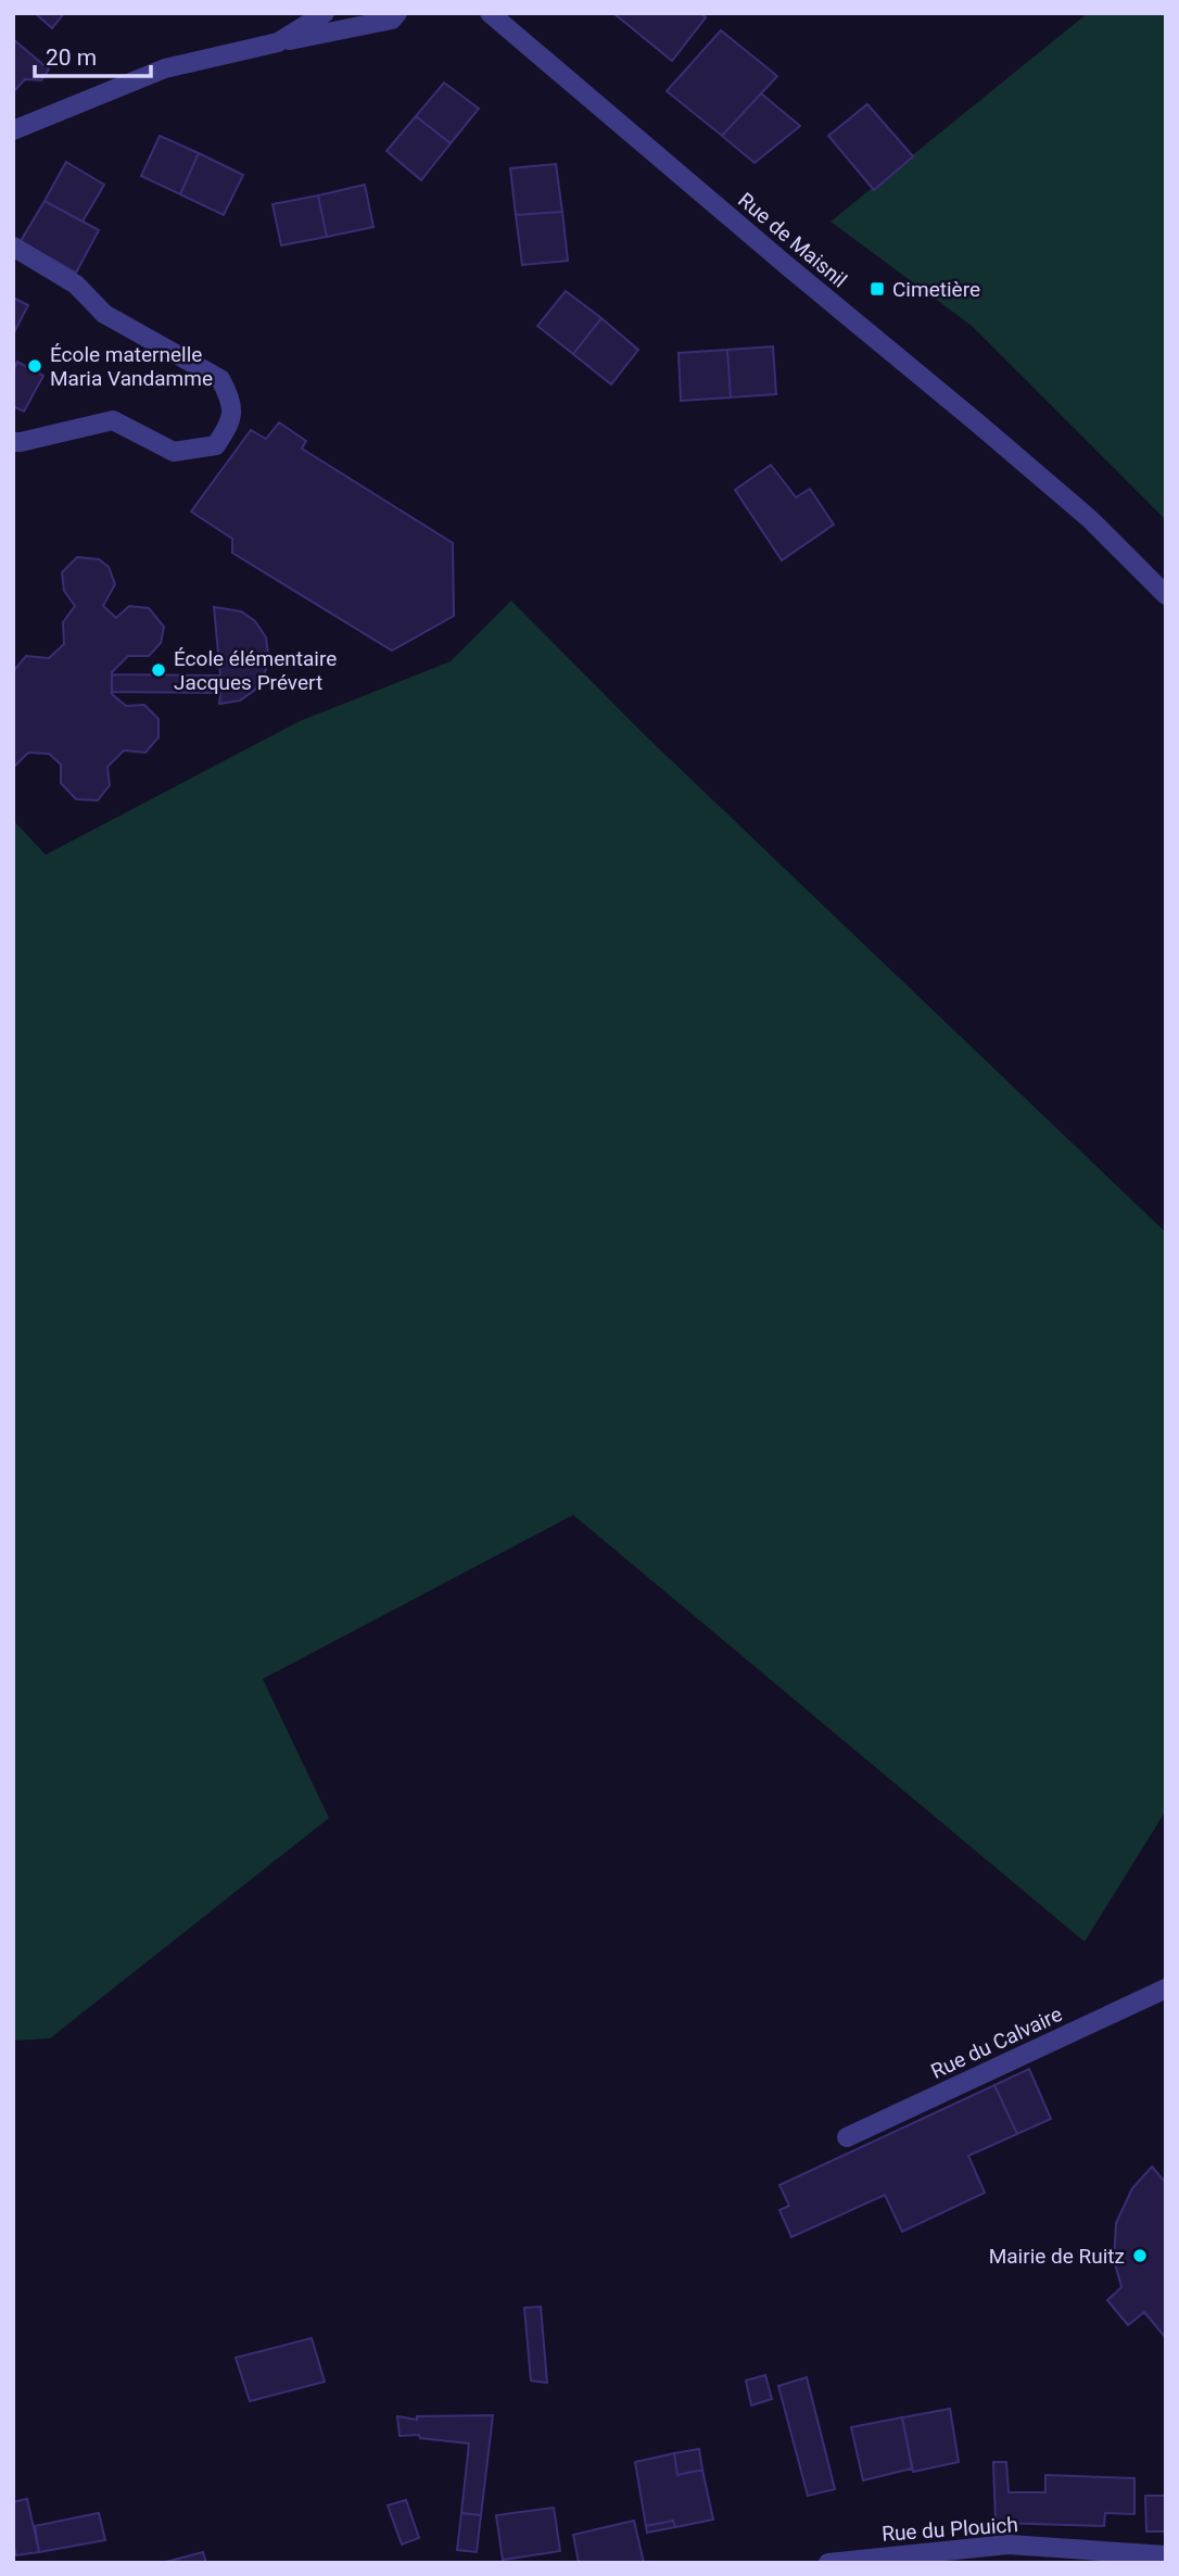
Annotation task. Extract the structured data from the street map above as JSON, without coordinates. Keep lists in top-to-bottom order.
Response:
{
  "streets": {
    "street": ["Rue de Maisnil", "Rue du Calvaire", "Rue du Plouich"]
  },
  "places": {
    "transit": ["Cimetière"],
    "other": ["École maternelle Maria Vandamme", "École élémentaire Jacques Prévert", "Mairie de Ruitz"]
  },
  "scale_bar": "20 m"
}
